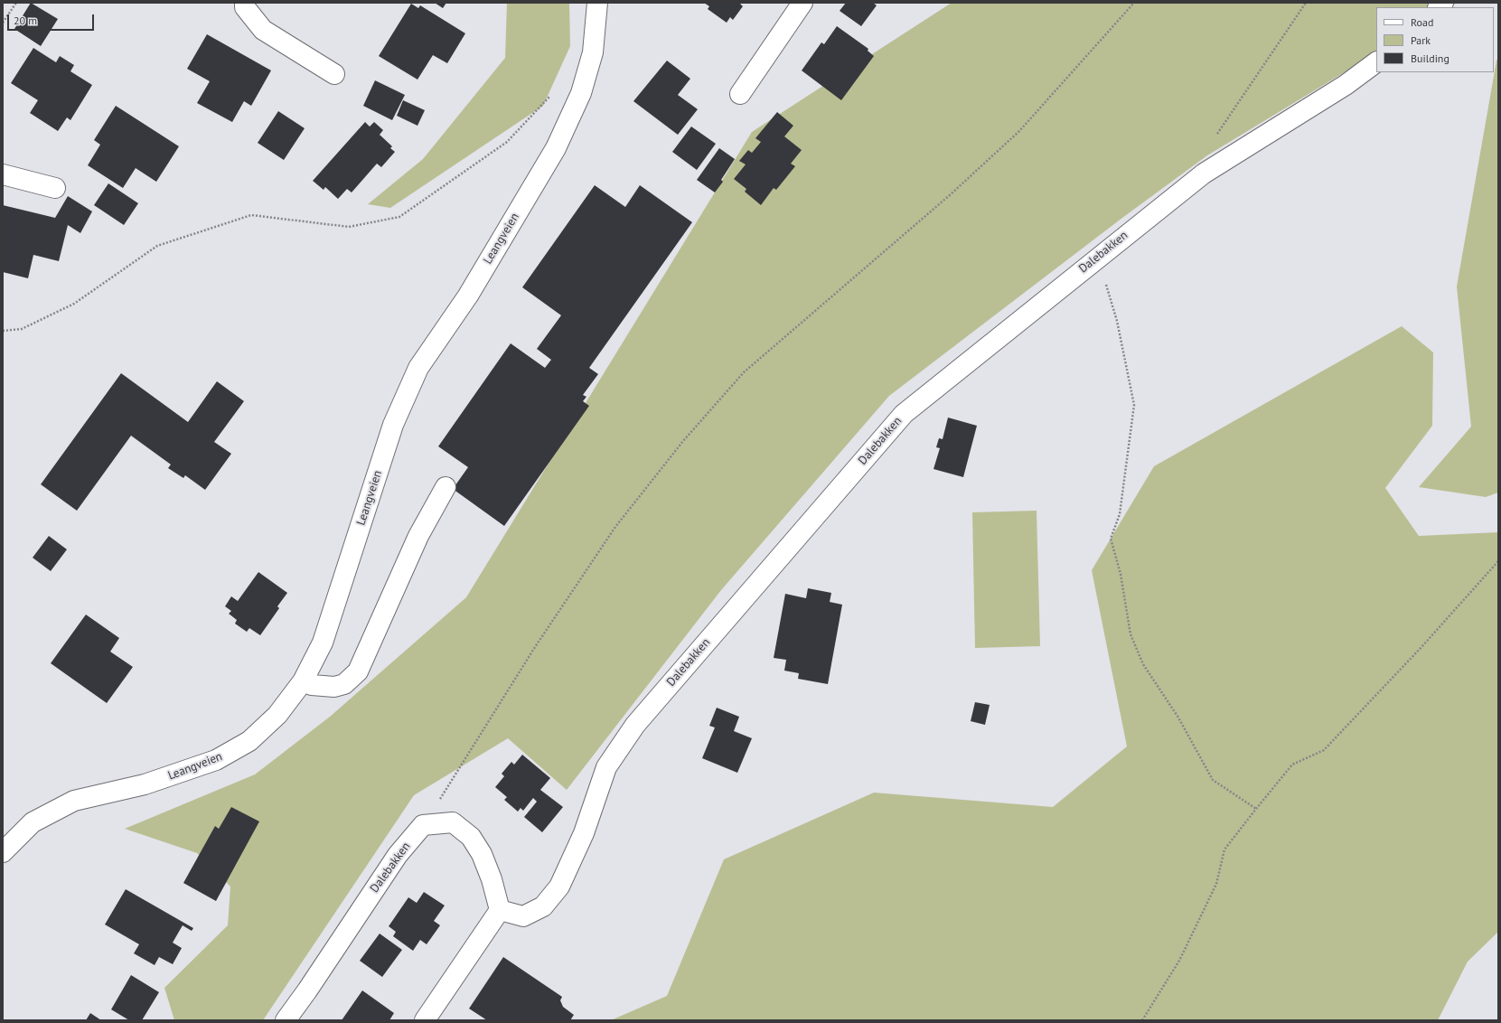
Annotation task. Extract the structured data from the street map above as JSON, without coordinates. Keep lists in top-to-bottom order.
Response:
{
  "streets": {
    "street": ["Leangveien", "Dalebakken"]
  },
  "legend": ["Road", "Park", "Building"],
  "scale_bar": "20 m"
}
